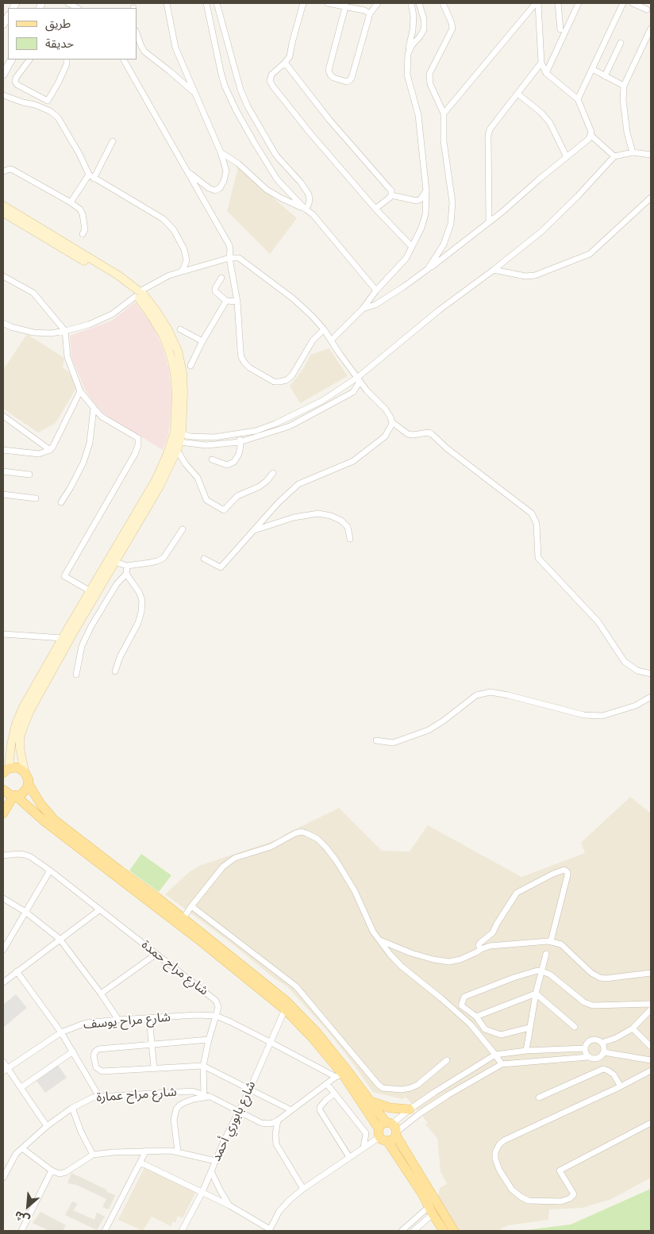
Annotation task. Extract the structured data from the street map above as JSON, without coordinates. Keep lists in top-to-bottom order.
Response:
{
  "streets": {
    "street": [
      "شارع مراح حمدة",
      "شارع مراح يوسف",
      "شارع مراح عمارة",
      "شارع بابوري أحمد"
    ]
  },
  "crossings": [
    ["شارع مراح حمدة", "شارع مراح يوسف"],
    ["شارع مراح عمارة", "شارع بابوري أحمد"]
  ],
  "legend": ["طريق", "حديقة"],
  "north": "bottom left"
}
